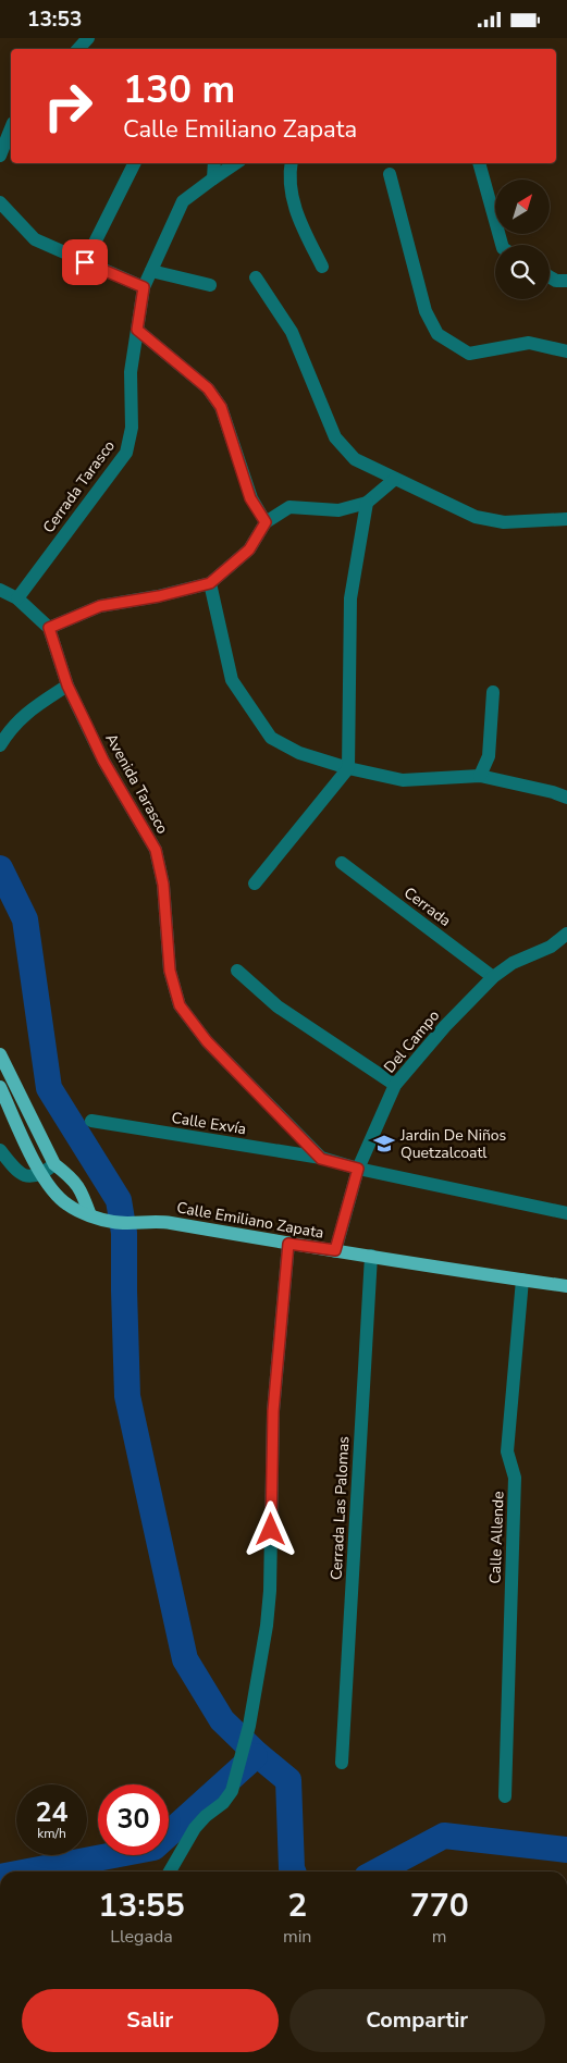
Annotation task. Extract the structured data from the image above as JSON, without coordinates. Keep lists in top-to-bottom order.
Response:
{
  "streets": {
    "main road": ["Calle Emiliano Zapata"],
    "street": [
      "Cerrada Tarasco",
      "Avenida Tarasco",
      "Cerrada",
      "Del Campo",
      "Calle Exvía",
      "Cerrada Las Palomas",
      "Calle Allende"
    ]
  },
  "crossings": [
    ["Cerrada Tarasco", "Avenida Tarasco"],
    ["Avenida Tarasco", "Calle Exvía"],
    ["Cerrada", "Del Campo"],
    ["Del Campo", "Calle Emiliano Zapata"],
    ["Calle Emiliano Zapata", "Cerrada Las Palomas"],
    ["Calle Emiliano Zapata", "Calle Allende"]
  ],
  "places": {
    "school or university": ["Jardin De Niños Quetzalcoatl"]
  },
  "north": "top right",
  "page": {
    "status": "13:53",
    "turn": ["130 m", "Calle Emiliano Zapata"],
    "speed": "24 km/h",
    "limit": "30",
    "eta": [
      "13:55",
      "Llegada",
      "2",
      "min",
      "770",
      "m"
    ],
    "buttons": ["Salir", "Compartir"]
  }
}
